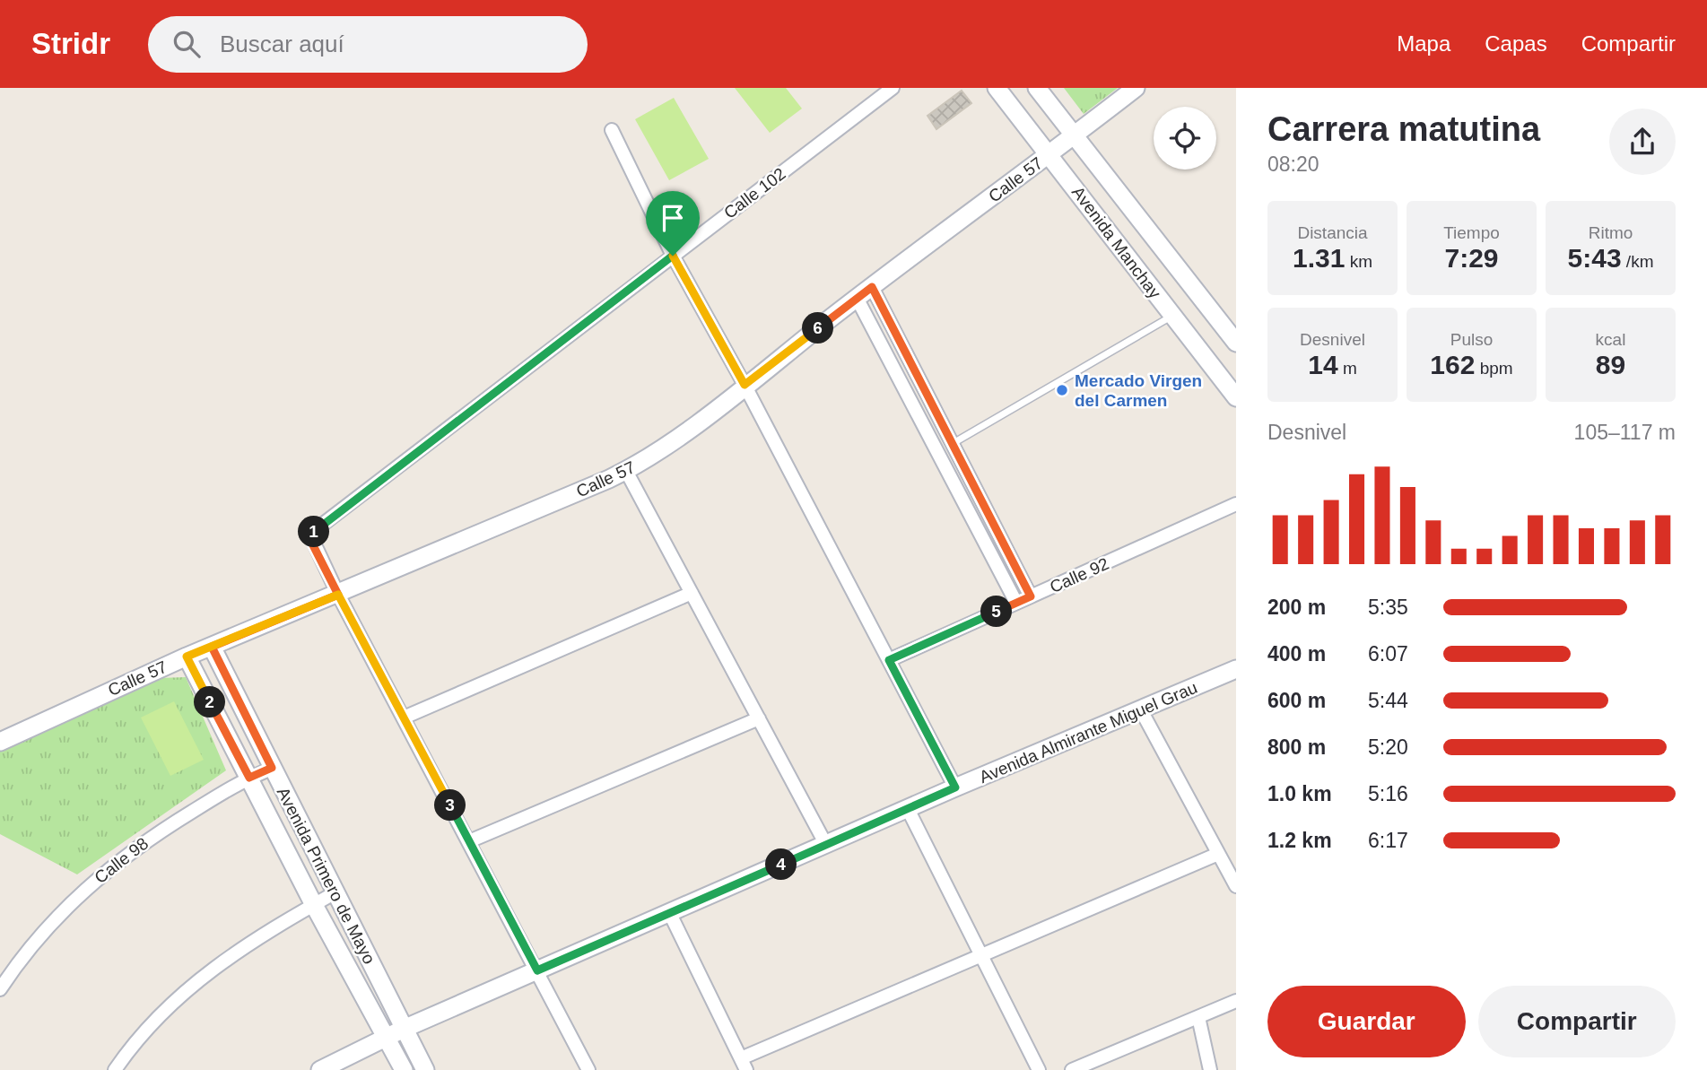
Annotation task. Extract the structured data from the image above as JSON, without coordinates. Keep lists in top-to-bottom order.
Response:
{
  "streets": {
    "street": [
      "Calle 57",
      "Calle 102",
      "Avenida Manchay",
      "Calle 92",
      "Avenida Almirante Miguel Grau",
      "Calle 98",
      "Avenida Primero de Mayo"
    ]
  },
  "crossings": [
    ["Calle 57", "Calle 102"],
    ["Calle 57", "Avenida Manchay"],
    ["Calle 57", "Avenida Primero de Mayo"],
    ["Calle 102", "Avenida Almirante Miguel Grau"],
    ["Avenida Almirante Miguel Grau", "Avenida Primero de Mayo"],
    ["Calle 98", "Avenida Primero de Mayo"]
  ],
  "places": ["Mercado Virgen del Carmen"],
  "page": {
    "header": "Stridr",
    "search": "Buscar aquí",
    "nav": ["Mapa", "Capas", "Compartir"],
    "heading": ["Carrera matutina", "08:20"],
    "stats": [
      ["Distancia", "1.31 km"],
      ["Tiempo", "7:29"],
      ["Ritmo", "5:43 /km"],
      ["Desnivel", "14 m"],
      ["Pulso", "162 bpm"],
      ["kcal", "89"]
    ],
    "pins": [
      "6",
      "1",
      "5",
      "2",
      "3",
      "4"
    ],
    "chart": ["Desnivel", "105–117 m"],
    "list": [
      {
        "name": "200 m",
        "note": "5:35"
      },
      {
        "name": "400 m",
        "note": "6:07"
      },
      {
        "name": "600 m",
        "note": "5:44"
      },
      {
        "name": "800 m",
        "note": "5:20"
      },
      {
        "name": "1.0 km",
        "note": "5:16"
      },
      {
        "name": "1.2 km",
        "note": "6:17"
      }
    ],
    "buttons": ["Guardar", "Compartir"]
  }
}
